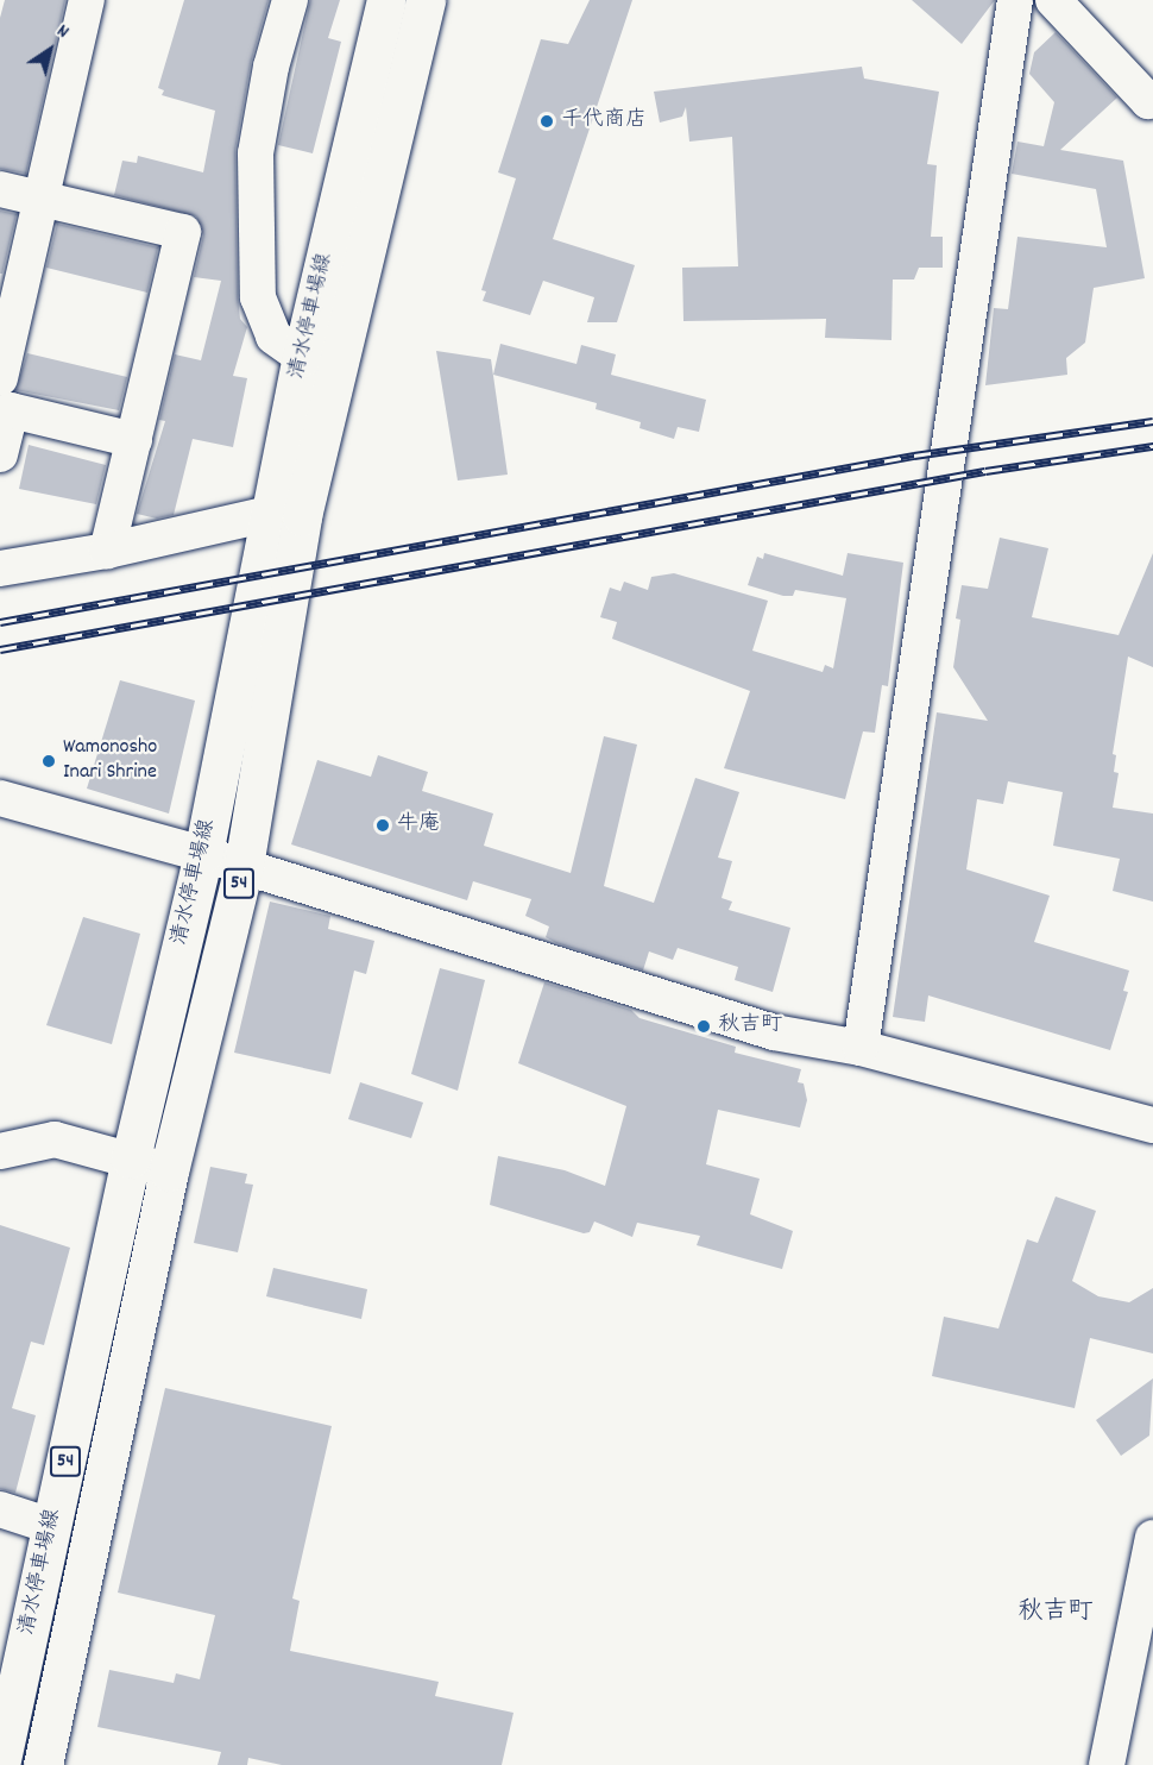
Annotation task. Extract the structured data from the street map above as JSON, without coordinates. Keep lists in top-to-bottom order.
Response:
{
  "streets": {
    "main road": ["清水停車場線", "54"]
  },
  "districts": ["秋吉町"],
  "places": [
    "千代商店",
    "Wamonosho Inari Shrine",
    "牛庵",
    "秋吉町"
  ],
  "north": "top right"
}
